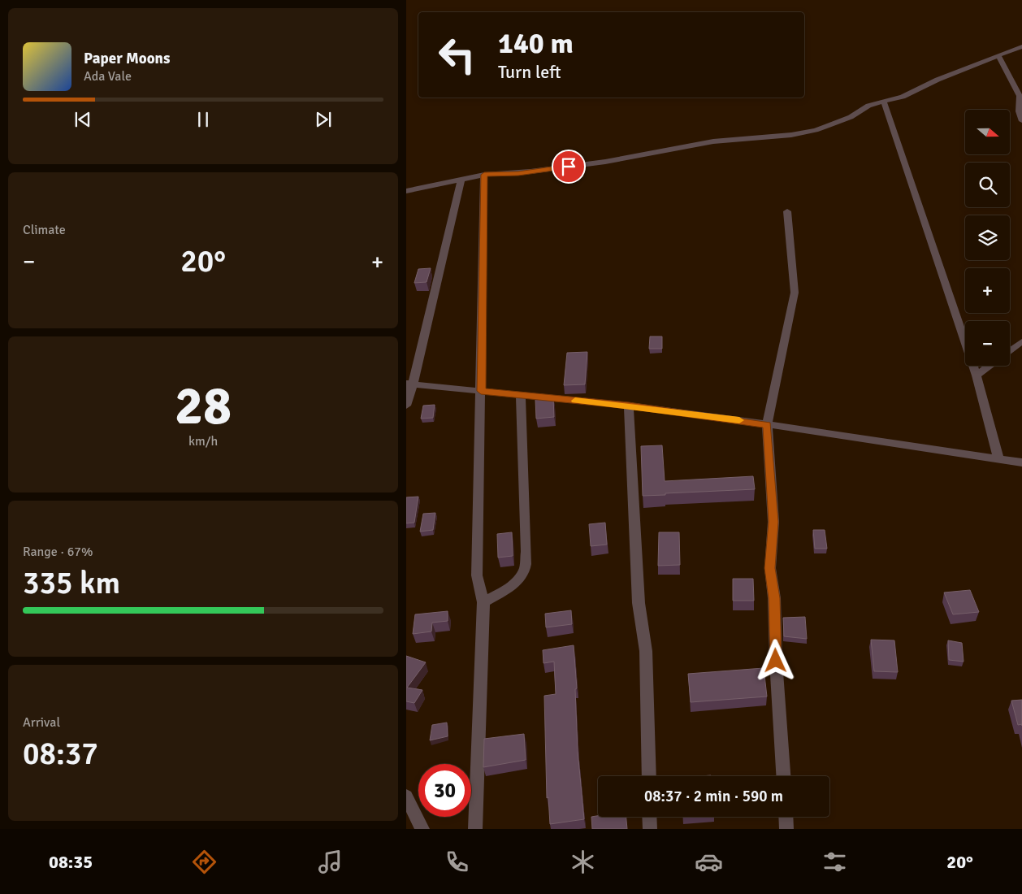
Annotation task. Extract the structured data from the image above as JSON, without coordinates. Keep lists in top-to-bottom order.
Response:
{
  "north": "right",
  "page": {
    "turn": ["140 m", "Turn left"],
    "song": ["Paper Moons", "Ada Vale"],
    "map_buttons": ["+", "−"],
    "tile": [
      "Climate",
      ["28", "km/h"],
      ["Range · 67%", "335 km"],
      ["Arrival", "08:37"]
    ],
    "heat": ["−", "20°", "+"],
    "limit": "30",
    "trip": "08:37 · 2 min · 590 m",
    "tabs": ["08:35", "20°"]
  }
}
